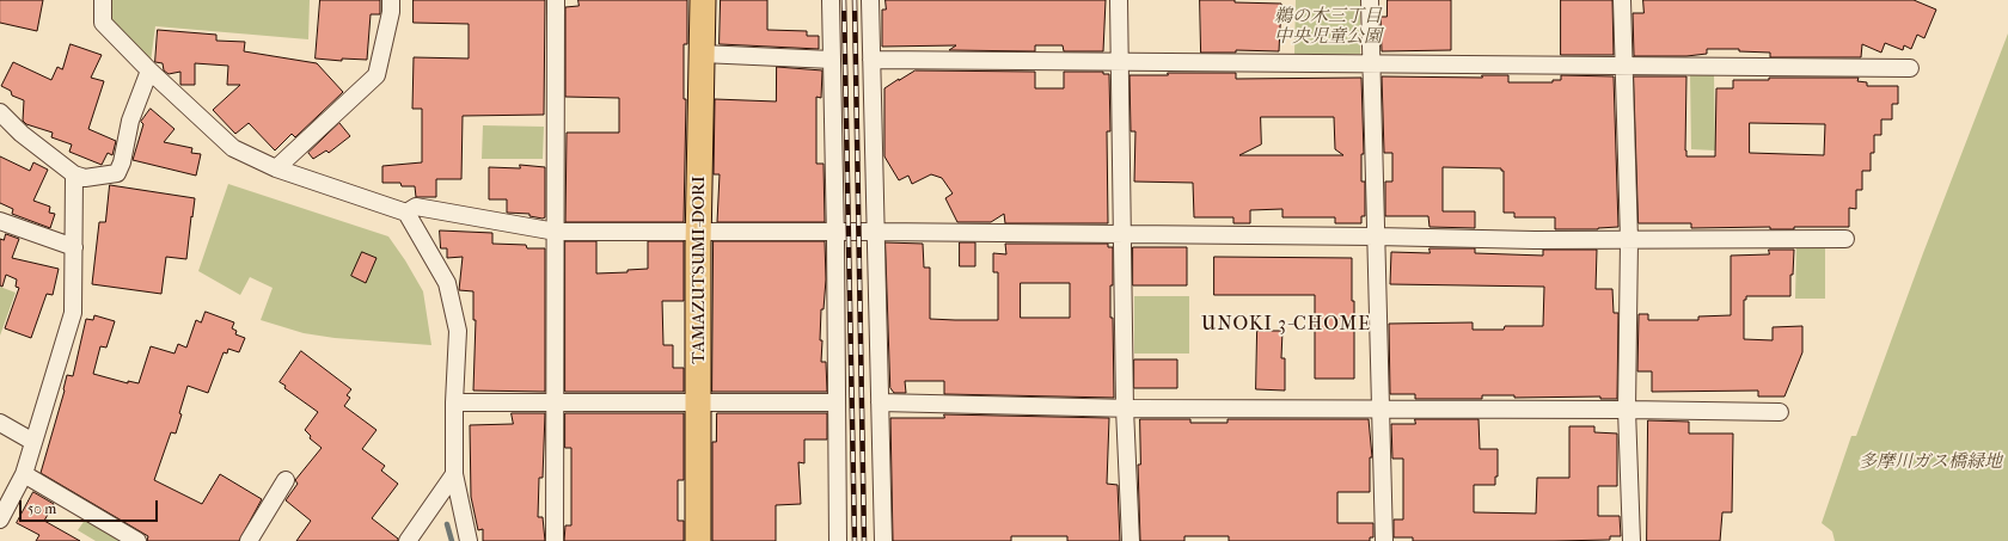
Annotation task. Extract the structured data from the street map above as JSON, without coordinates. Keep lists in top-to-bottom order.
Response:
{
  "streets": {
    "main road": ["TAMAZUTSUMI-DORI"]
  },
  "districts": ["UNOKI 3-CHOME"],
  "parks": ["鵜の木三丁目 中央児童公園", "多摩川ガス橋緑地"],
  "scale_bar": "50 m"
}
